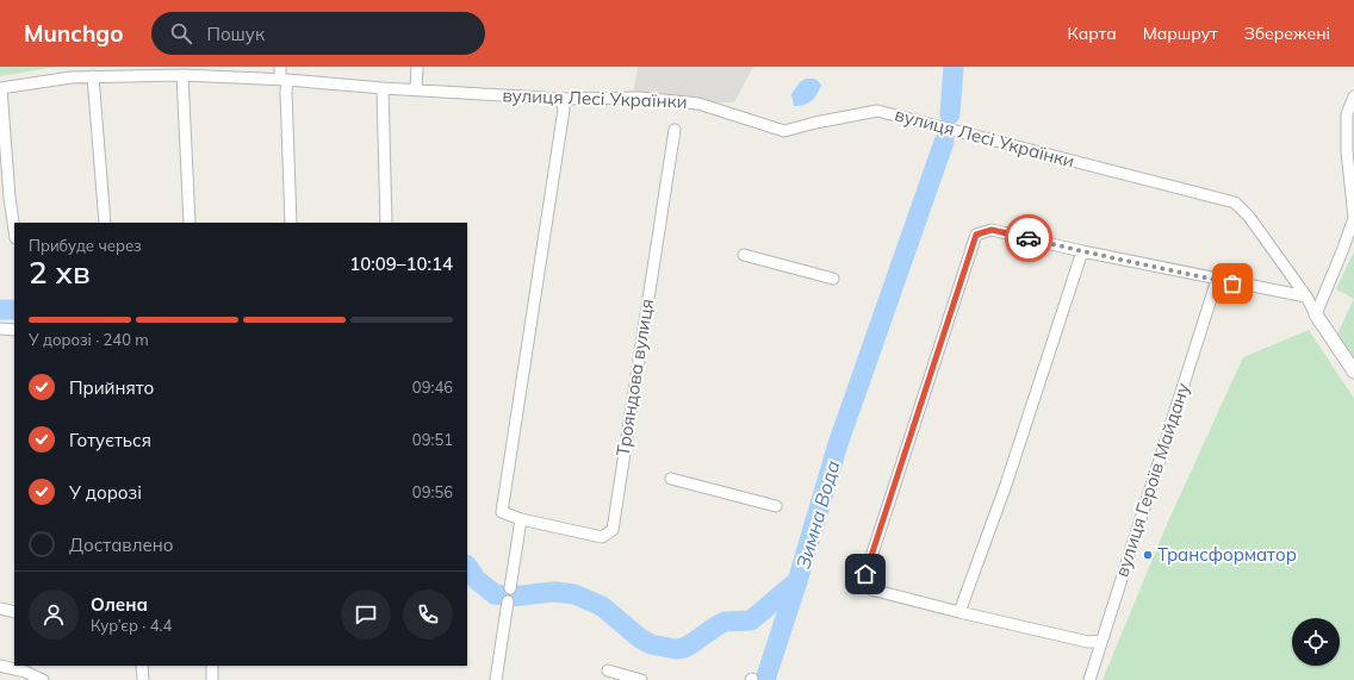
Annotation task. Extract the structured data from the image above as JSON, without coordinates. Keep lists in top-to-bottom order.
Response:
{
  "streets": {
    "street": ["вулиця Лесі Українки", "Трояндова вулиця", "вулиця Героїв Майдану"]
  },
  "crossings": [
    ["вулиця Лесі Українки", "Трояндова вулиця"]
  ],
  "water": ["Зимна Вода"],
  "places": ["Трансформатор"],
  "page": {
    "header": "Munchgo",
    "search": "Пошук",
    "nav": ["Карта", "Маршрут", "Збережені"],
    "heading": ["2 хв", "Прибуде через", "10:09–10:14"],
    "panel": ["Олена", "Кур’єр · 4.4"],
    "bar": "У дорозі · 240 m",
    "list": [
      ["Прийнято", "09:46"],
      ["Готується", "09:51"],
      ["У дорозі", "09:56"],
      "Доставлено"
    ]
  }
}
